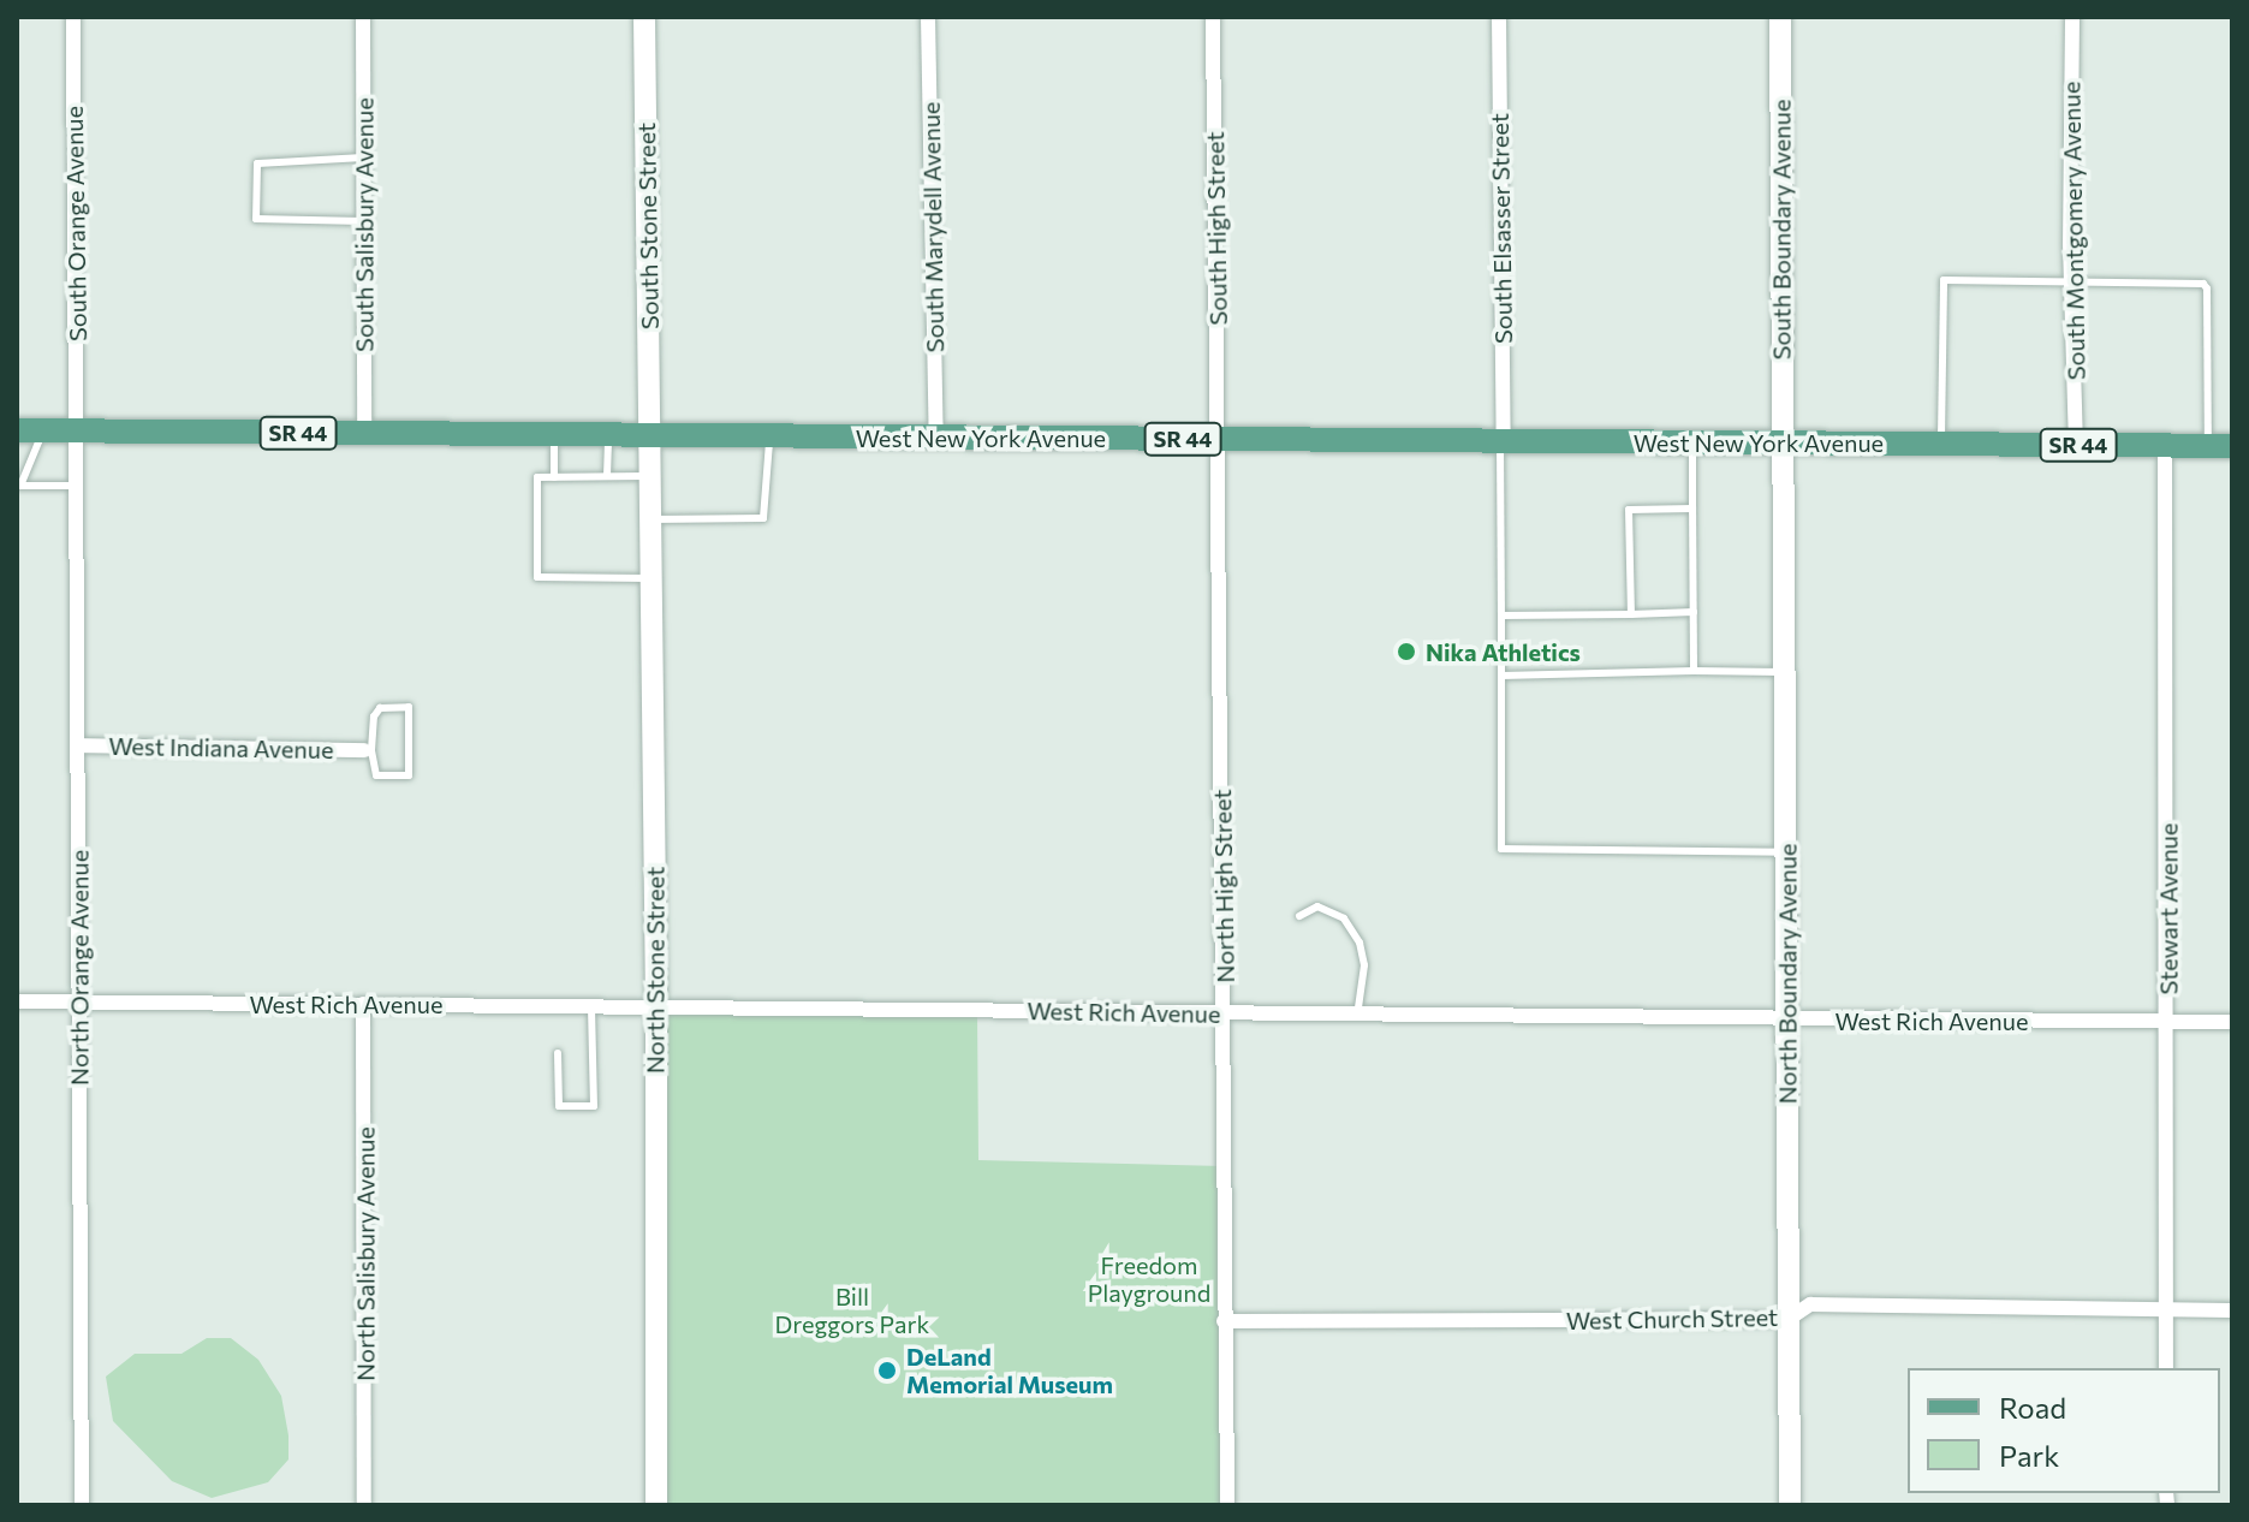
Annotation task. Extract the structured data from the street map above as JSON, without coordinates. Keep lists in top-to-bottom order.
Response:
{
  "streets": {
    "main road": ["SR 44", "West New York Avenue"],
    "street": [
      "South Orange Avenue",
      "South Salisbury Avenue",
      "South Stone Street",
      "South Marydell Avenue",
      "South High Street",
      "South Elsasser Street",
      "South Boundary Avenue",
      "South Montgomery Avenue",
      "West Indiana Avenue",
      "North High Street",
      "Stewart Avenue",
      "North Orange Avenue",
      "North Stone Street",
      "North Boundary Avenue",
      "West Rich Avenue",
      "North Salisbury Avenue",
      "West Church Street"
    ]
  },
  "crossings": [
    ["South Orange Avenue", "West New York Avenue"],
    ["South Orange Avenue", "North Orange Avenue"],
    ["South Salisbury Avenue", "West New York Avenue"],
    ["South Stone Street", "West New York Avenue"],
    ["South Stone Street", "North Stone Street"],
    ["South Marydell Avenue", "West New York Avenue"],
    ["South High Street", "West New York Avenue"],
    ["South High Street", "North High Street"],
    ["South Elsasser Street", "West New York Avenue"],
    ["South Boundary Avenue", "West New York Avenue"],
    ["South Boundary Avenue", "North Boundary Avenue"],
    ["South Montgomery Avenue", "West New York Avenue"],
    ["West New York Avenue", "North High Street"],
    ["West New York Avenue", "Stewart Avenue"],
    ["West New York Avenue", "North Orange Avenue"],
    ["West New York Avenue", "North Stone Street"],
    ["West New York Avenue", "North Boundary Avenue"],
    ["West Indiana Avenue", "North Orange Avenue"],
    ["North High Street", "West Rich Avenue"],
    ["North High Street", "West Church Street"],
    ["Stewart Avenue", "West Rich Avenue"],
    ["Stewart Avenue", "West Church Street"],
    ["North Orange Avenue", "West Rich Avenue"],
    ["North Stone Street", "West Rich Avenue"],
    ["North Boundary Avenue", "West Rich Avenue"],
    ["North Boundary Avenue", "West Church Street"],
    ["West Rich Avenue", "North Salisbury Avenue"]
  ],
  "parks": ["Freedom Playground", "Bill Dreggors Park"],
  "places": ["Nika Athletics", "DeLand Memorial Museum"],
  "legend": ["Road", "Park"]
}
